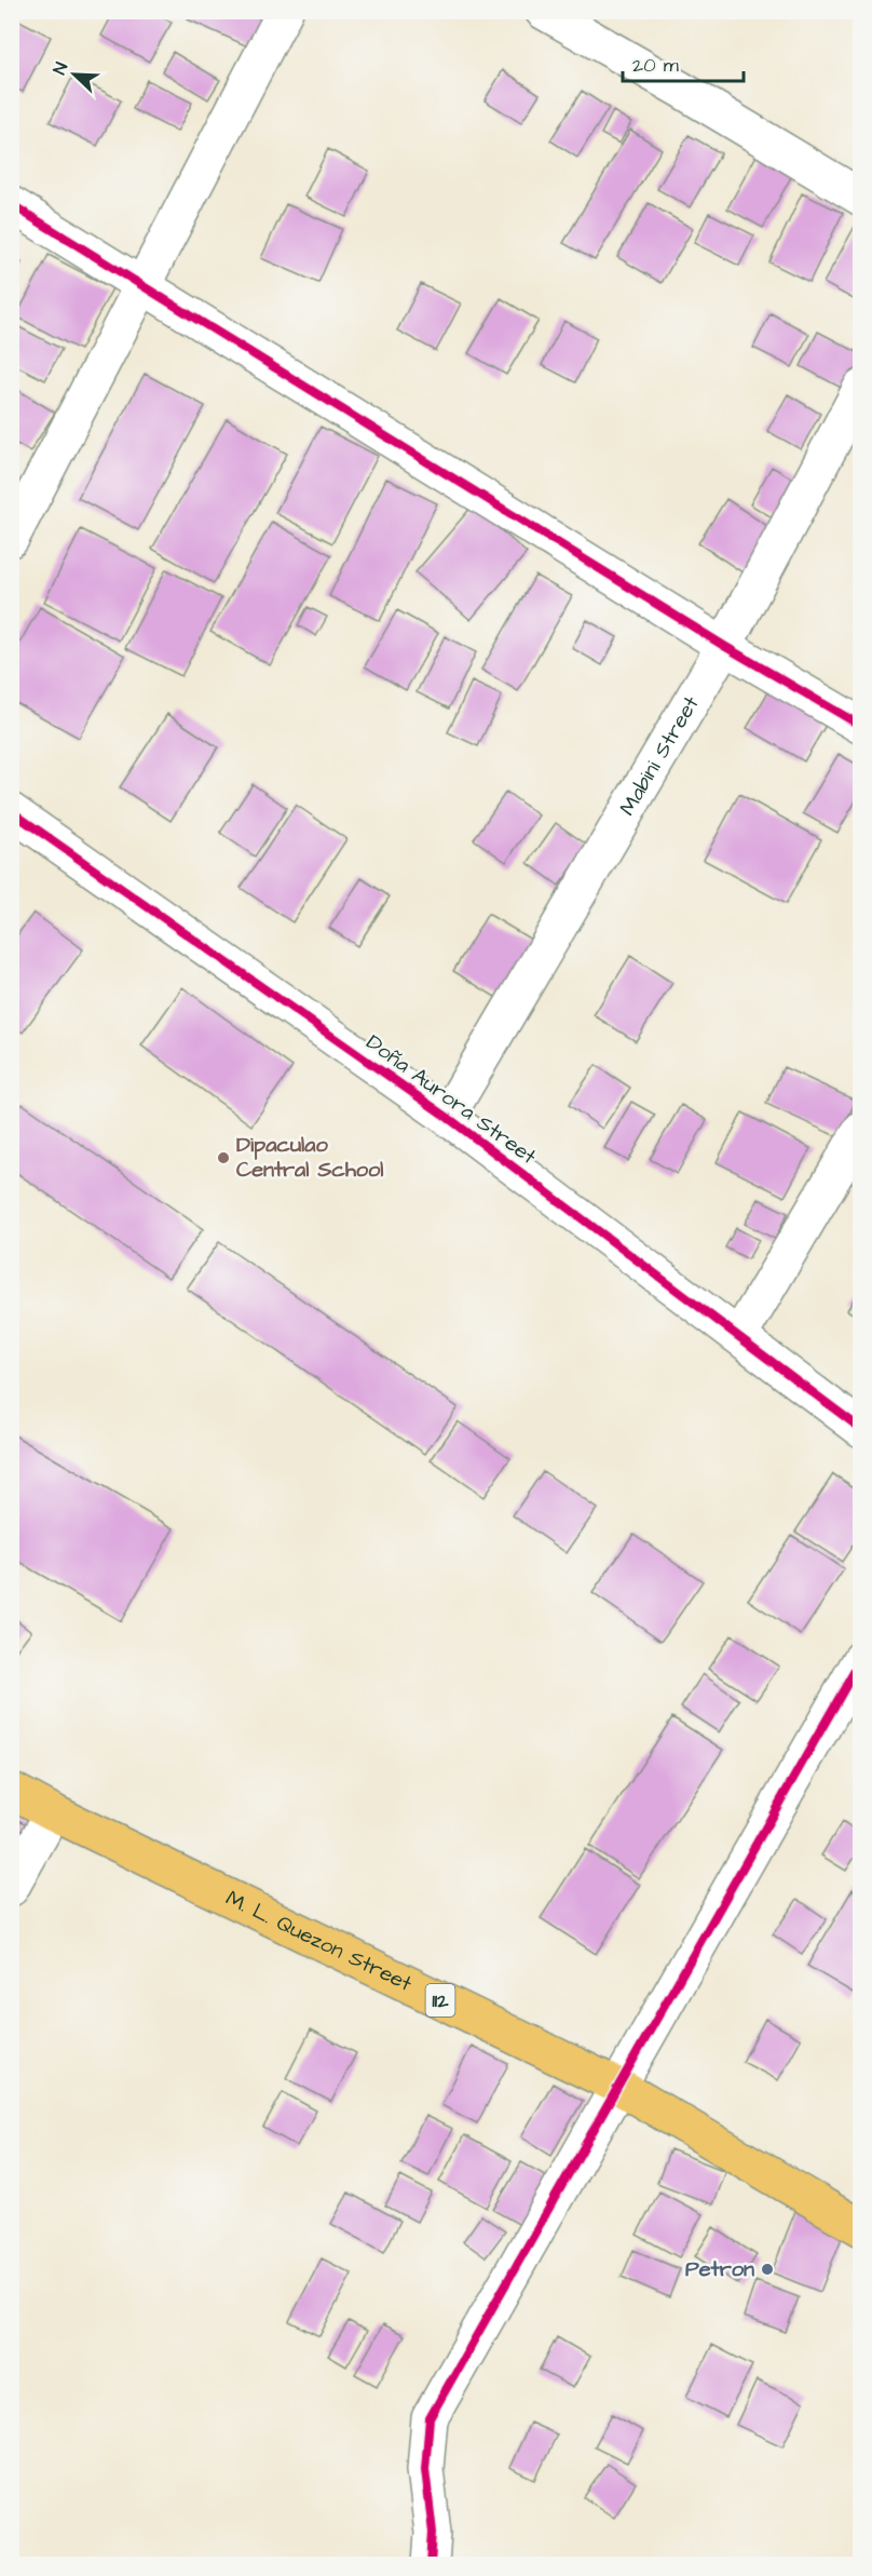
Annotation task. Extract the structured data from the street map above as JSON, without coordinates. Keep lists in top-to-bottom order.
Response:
{
  "streets": {
    "main road": ["M. L. Quezon Street", "112"],
    "street": ["Mabini Street", "Doña Aurora Street"]
  },
  "crossings": [
    ["Mabini Street", "Doña Aurora Street"]
  ],
  "places": ["Dipaculao Central School", "Petron"],
  "scale_bar": "20 m",
  "north": "top left"
}
